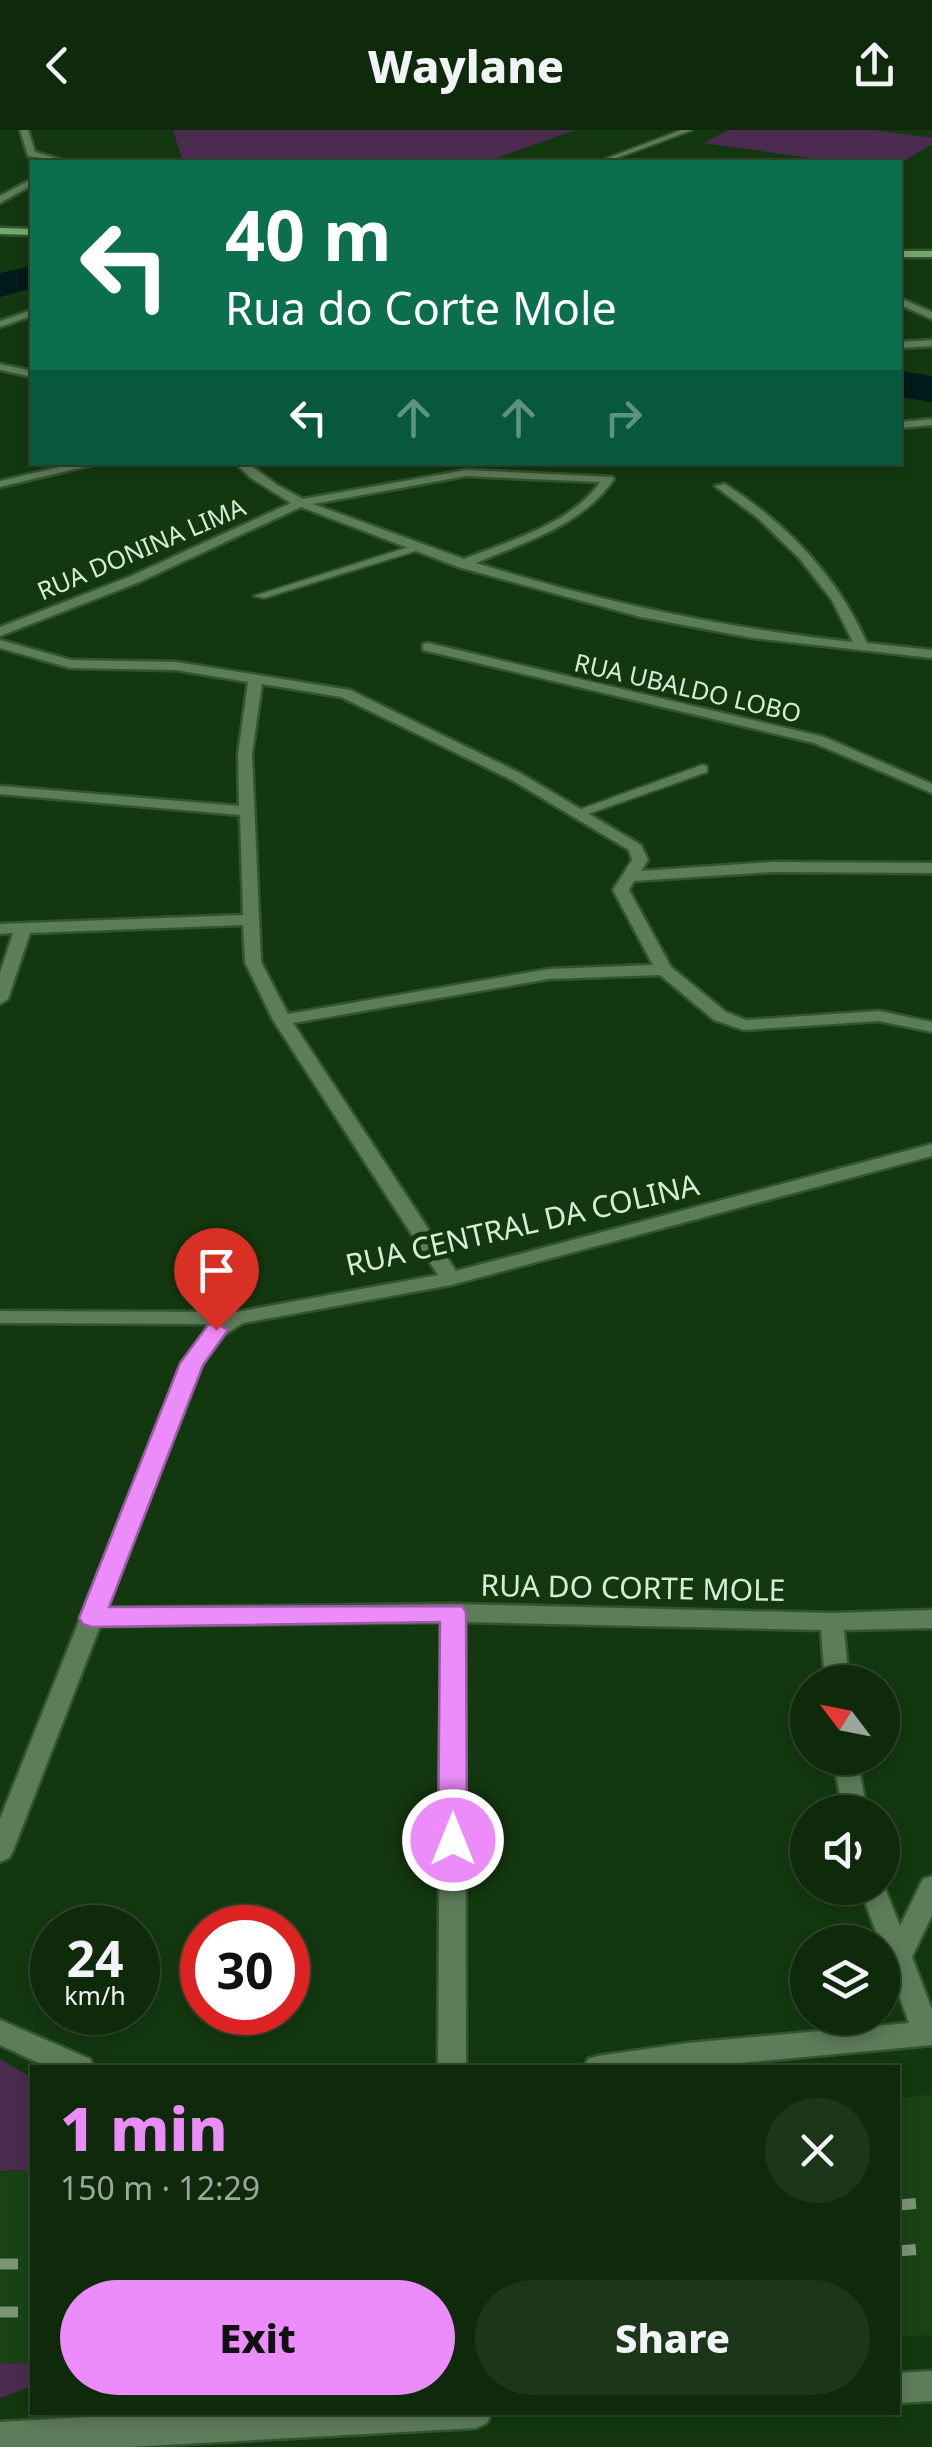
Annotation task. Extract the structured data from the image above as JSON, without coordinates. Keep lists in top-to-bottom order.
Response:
{
  "streets": {
    "street": [
      "RUA DONINA LIMA",
      "RUA UBALDO LOBO",
      "RUA CENTRAL DA COLINA",
      "RUA DO CORTE MOLE"
    ]
  },
  "north": "top left",
  "page": {
    "header": "Waylane",
    "turn": ["40 m", "Rua do Corte Mole"],
    "speed": "24 km/h",
    "limit": "30",
    "heading": ["1 min", "150 m · 12:29"],
    "buttons": ["Exit", "Share"]
  }
}
